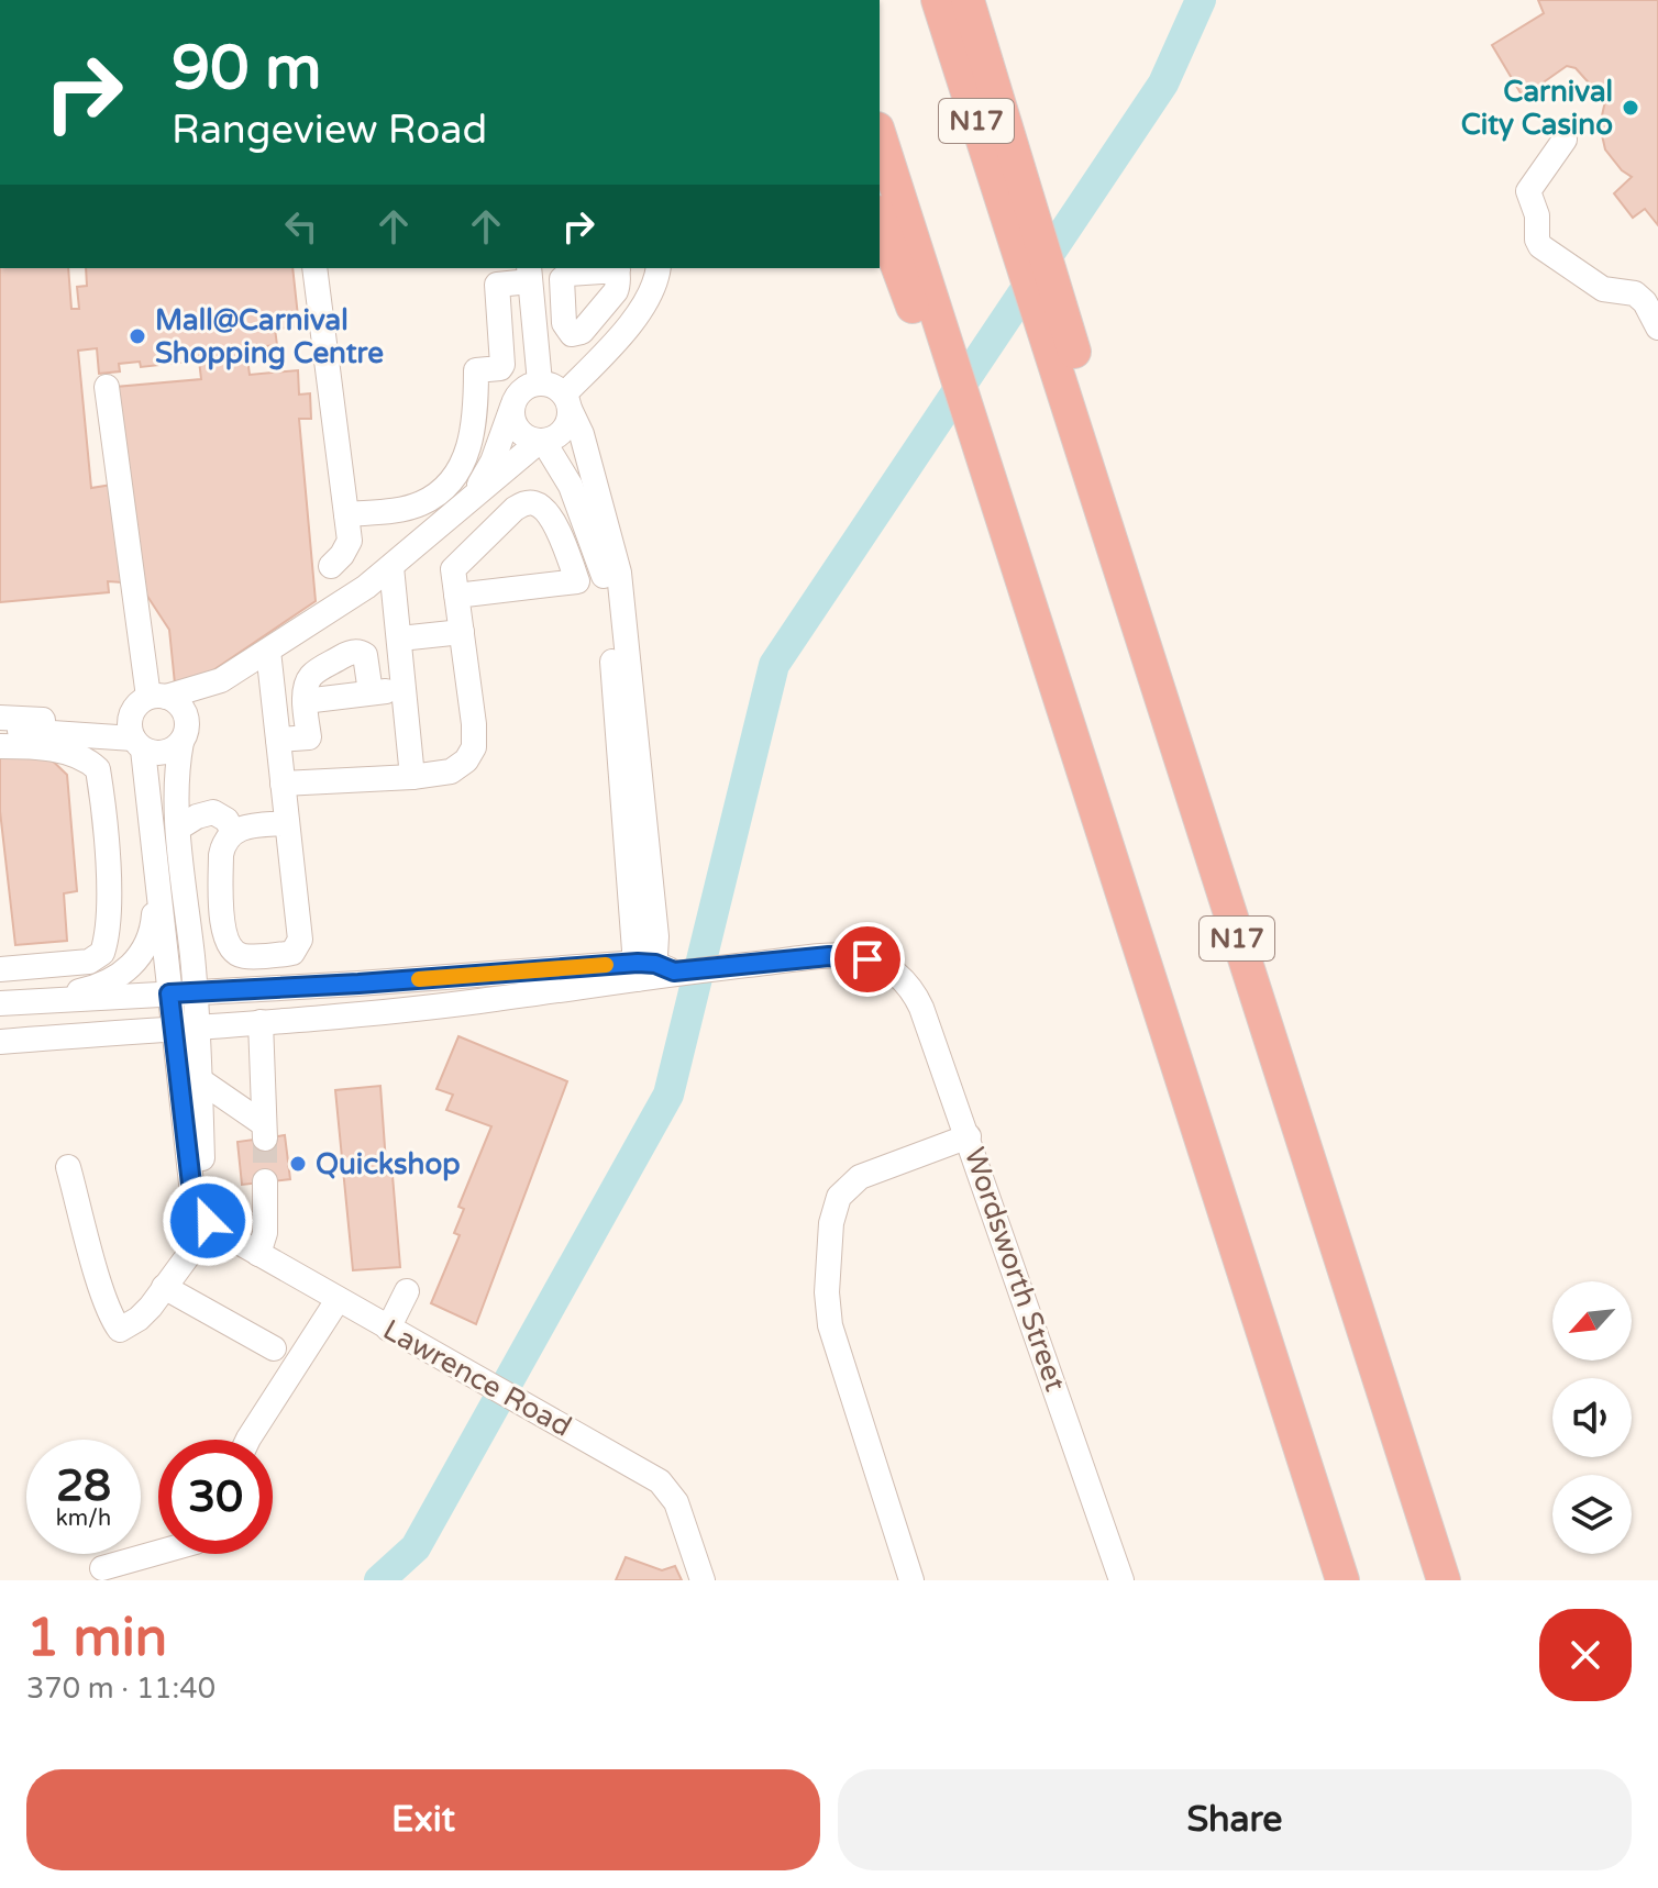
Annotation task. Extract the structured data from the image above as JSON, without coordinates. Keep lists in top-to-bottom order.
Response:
{
  "streets": {
    "highway": ["N17"],
    "street": ["Wordsworth Street", "Lawrence Road"]
  },
  "places": ["Carnival City Casino", "Mall@Carnival Shopping Centre", "Quickshop"],
  "north": "bottom left",
  "page": {
    "turn": ["90 m", "Rangeview Road"],
    "speed": "28 km/h",
    "limit": "30",
    "heading": ["1 min", "370 m · 11:40"],
    "buttons": ["Exit", "Share"]
  }
}
